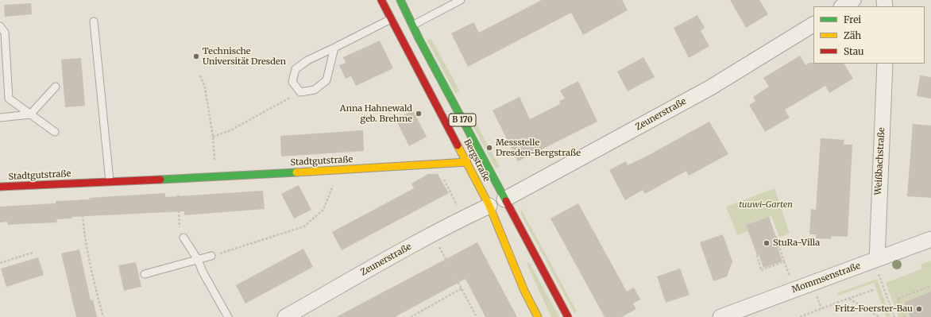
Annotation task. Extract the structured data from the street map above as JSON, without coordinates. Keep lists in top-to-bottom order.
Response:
{
  "streets": {
    "main road": ["B 170", "Bergstraße", "Stadtgutstraße"],
    "street": ["Zeunerstraße", "Weißbachstraße", "Mommsenstraße"]
  },
  "crossings": [
    ["Zeunerstraße", "B 170"],
    ["Zeunerstraße", "Bergstraße"],
    ["Bergstraße", "Stadtgutstraße"],
    ["Weißbachstraße", "Mommsenstraße"]
  ],
  "parks": ["tuuwi-Garten"],
  "places": [
    "Technische Universität Dresden",
    "Anna Hahnewald geb. Brehme",
    "Messstelle Dresden-Bergstraße",
    "StuRa-Villa",
    "Fritz-Foerster-Bau"
  ],
  "legend": ["Frei", "Zäh", "Stau"]
}
